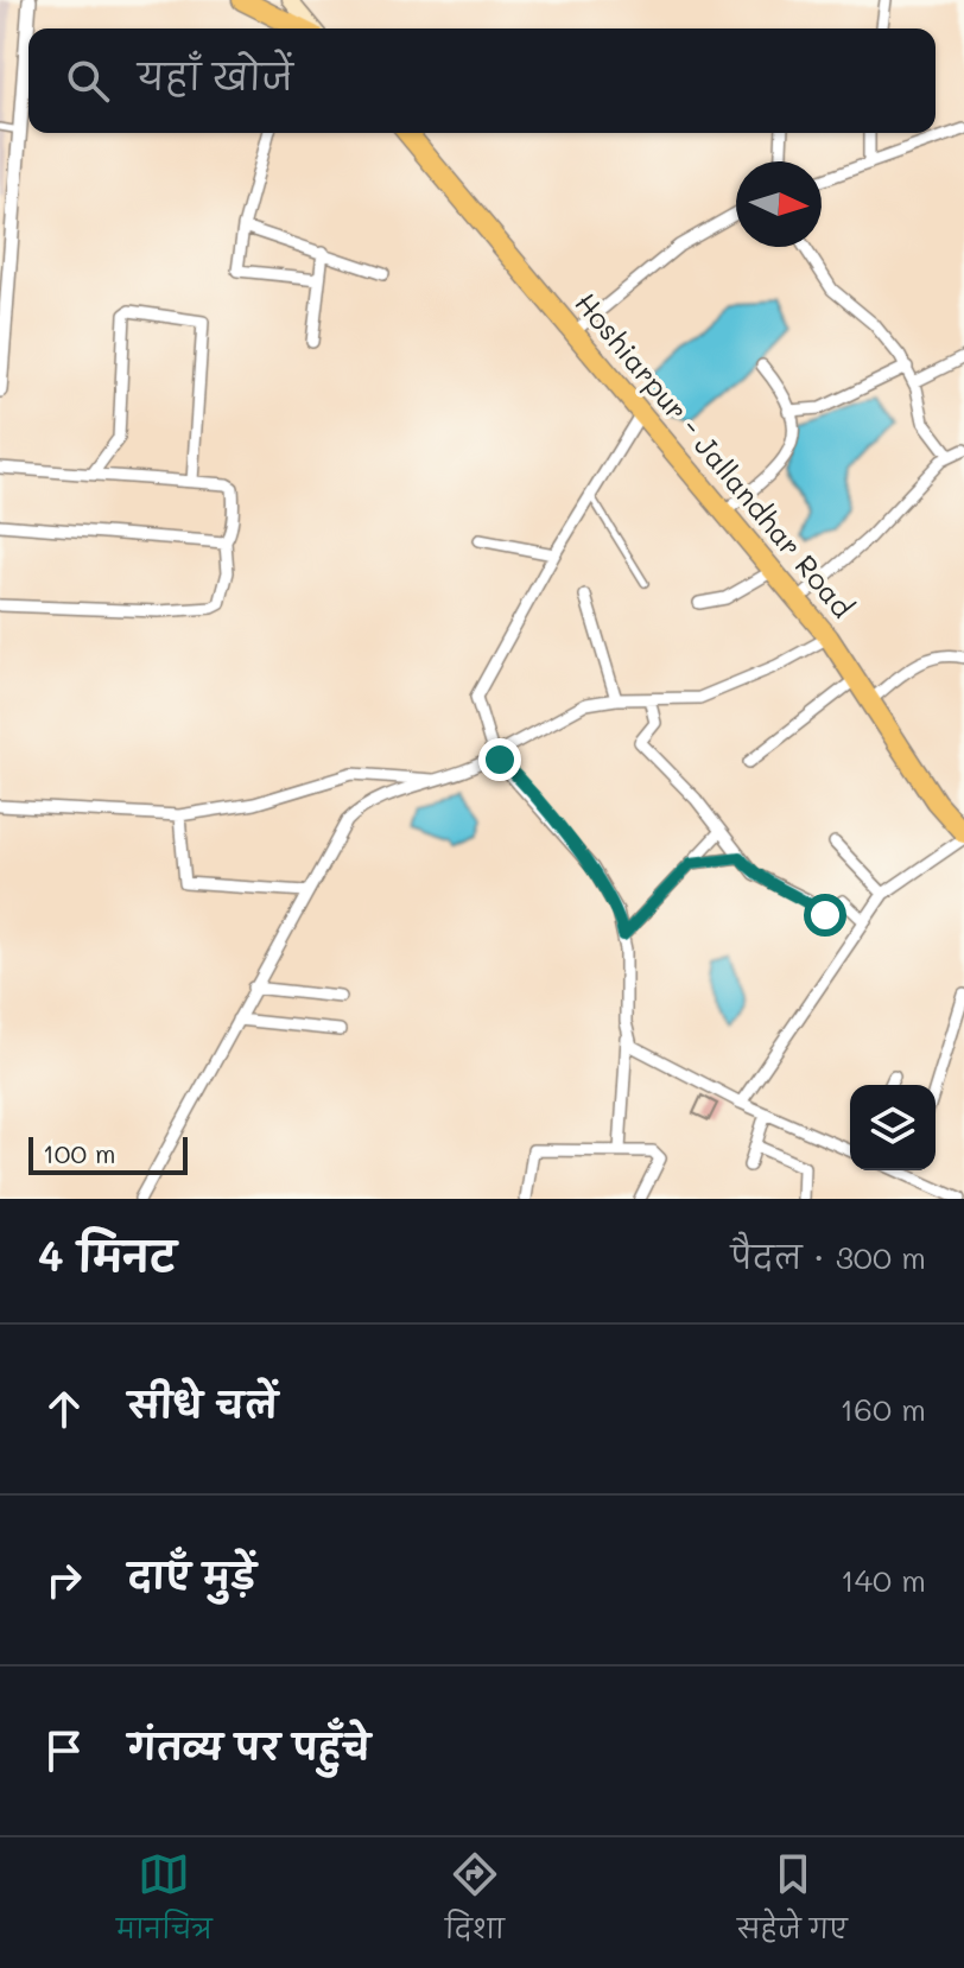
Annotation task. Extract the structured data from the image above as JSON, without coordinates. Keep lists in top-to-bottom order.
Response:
{
  "streets": {
    "highway": ["Hoshiarpur - Jallandhar Road"]
  },
  "scale_bar": "100 m",
  "north": "right",
  "page": {
    "search": "यहाँ खोजें",
    "scale": "100 m",
    "heading": ["4 मिनट", "पैदल · 300 m"],
    "list": [
      ["सीधे चलें", "160 m"],
      ["दाएँ मुड़ें", "140 m"],
      "गंतव्य पर पहुँचे"
    ],
    "nav": ["मानचित्र", "दिशा", "सहेजे गए"]
  }
}
